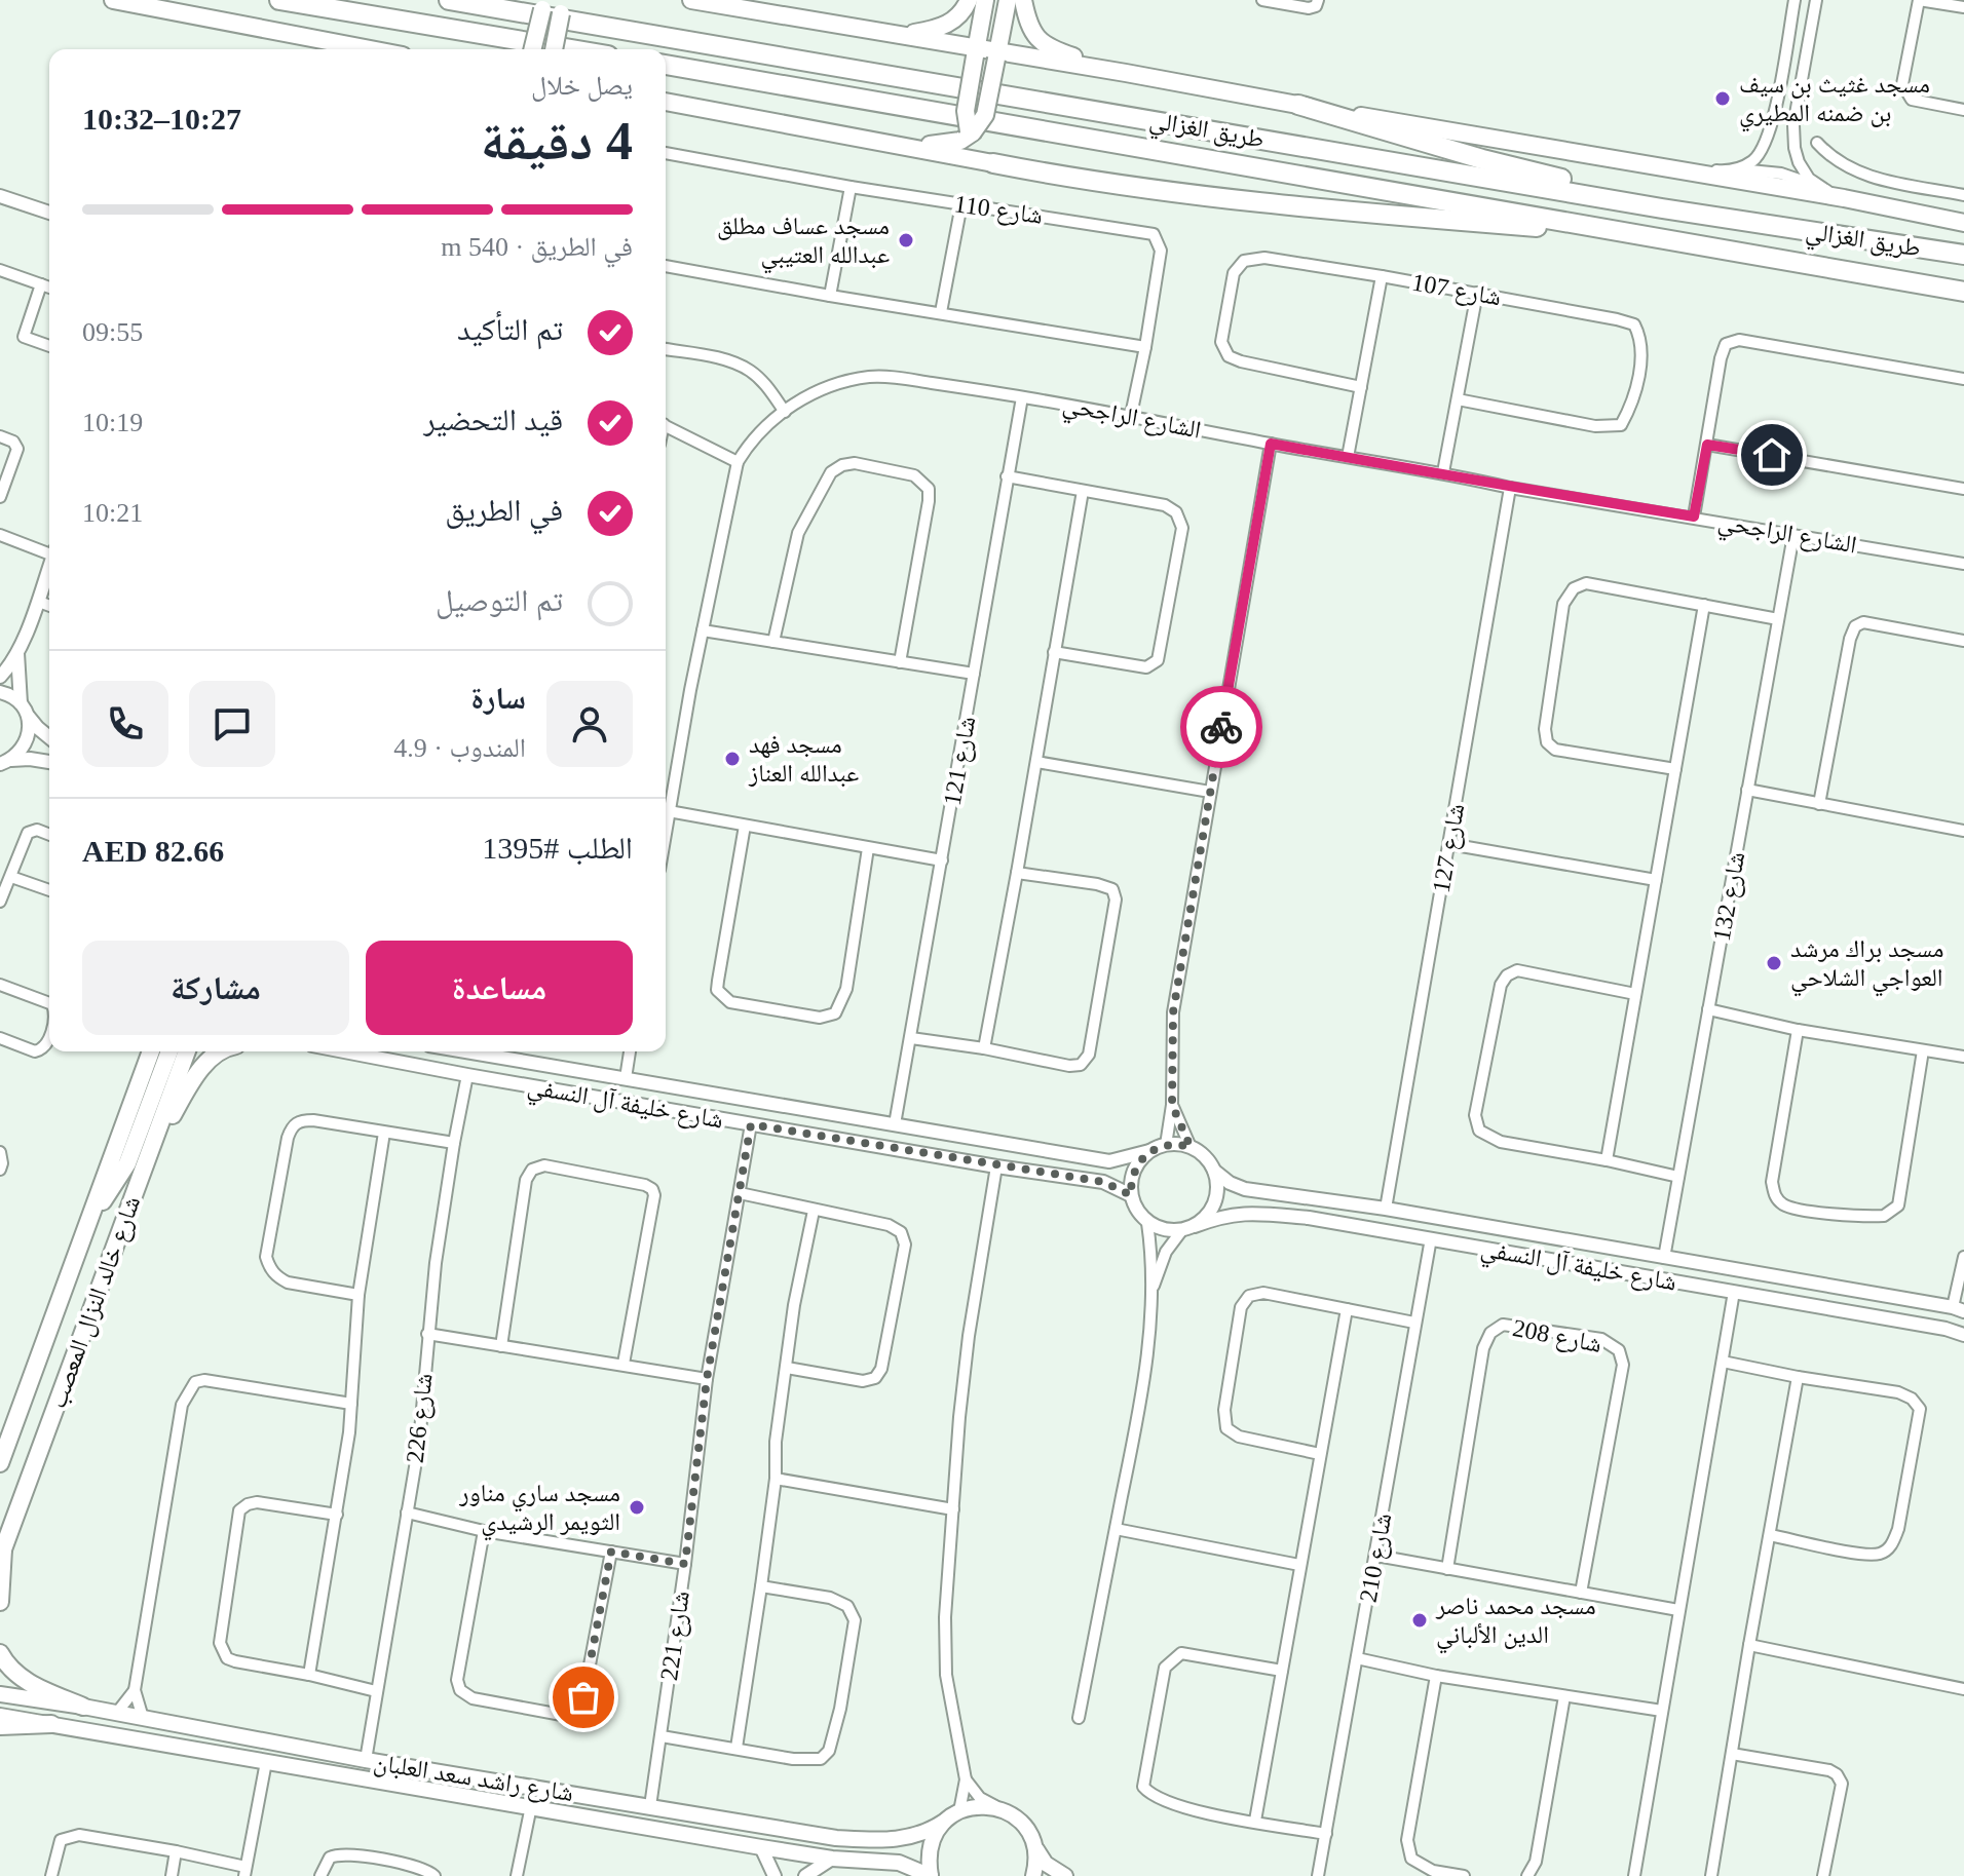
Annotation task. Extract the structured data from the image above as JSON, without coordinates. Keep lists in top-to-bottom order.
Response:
{
  "streets": {
    "highway": ["طريق الغزالي"],
    "main road": ["شارع خالد النزال المعصب", "شارع راشد سعد العلبان"],
    "street": [
      "شارع 110",
      "شارع 107",
      "الشارع الراجحي",
      "شارع 121",
      "شارع 127",
      "شارع 132",
      "شارع خليفة آل النسفي",
      "شارع 208",
      "شارع 226",
      "شارع 210",
      "شارع 221"
    ]
  },
  "crossings": [
    ["شارع 110", "الشارع الراجحي"],
    ["الشارع الراجحي", "شارع 121"],
    ["الشارع الراجحي", "شارع 127"],
    ["الشارع الراجحي", "شارع 132"],
    ["شارع 121", "شارع خليفة آل النسفي"],
    ["شارع 127", "شارع خليفة آل النسفي"],
    ["شارع 132", "شارع خليفة آل النسفي"],
    ["شارع خليفة آل النسفي", "شارع 226"],
    ["شارع خليفة آل النسفي", "شارع 210"],
    ["شارع خليفة آل النسفي", "شارع 221"],
    ["شارع 226", "شارع راشد سعد العلبان"],
    ["شارع 221", "شارع راشد سعد العلبان"]
  ],
  "places": [
    "مسجد غثيث بن سيف بن ضمنه المطيري",
    "مسجد عساف مطلق عبدالله العتيبي",
    "مسجد فهد عبدالله العناز",
    "مسجد براك مرشد العواجي الشلاحي",
    "مسجد ساري مناور الثويمر الرشيدي",
    "مسجد محمد ناصر الدين الألباني"
  ],
  "page": {
    "heading": ["4 دقيقة", "يصل خلال", "10:27–10:32"],
    "panel": [
      "سارة",
      "المندوب · 4.9",
      "الطلب #1395",
      "AED 82.66"
    ],
    "bar": "في الطريق · 540 m",
    "list": [
      ["تم التأكيد", "09:55"],
      ["قيد التحضير", "10:19"],
      ["في الطريق", "10:21"],
      "تم التوصيل"
    ],
    "buttons": ["مساعدة", "مشاركة"]
  }
}
